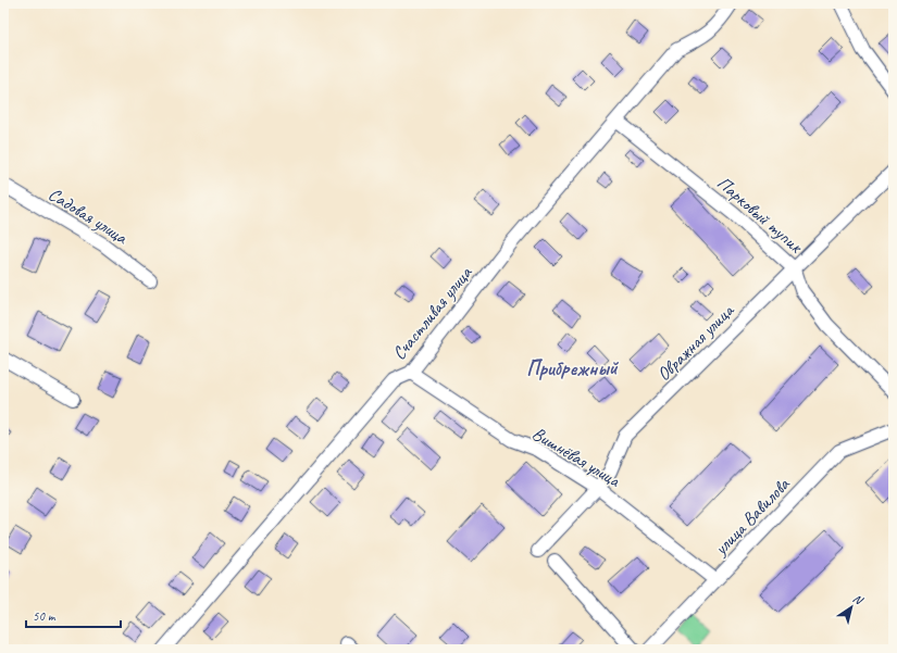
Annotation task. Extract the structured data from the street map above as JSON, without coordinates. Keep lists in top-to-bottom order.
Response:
{
  "streets": {
    "street": [
      "Парковый тупик",
      "Садовая улица",
      "Счастливая улица",
      "Овражная улица",
      "Вишнёвая улица",
      "улица Вавилова"
    ]
  },
  "crossings": [
    ["Парковый тупик", "Счастливая улица"],
    ["Парковый тупик", "Овражная улица"],
    ["Счастливая улица", "Вишнёвая улица"],
    ["Овражная улица", "Вишнёвая улица"],
    ["Вишнёвая улица", "улица Вавилова"]
  ],
  "districts": ["Прибрежный"],
  "scale_bar": "50 m",
  "north": "top right"
}
